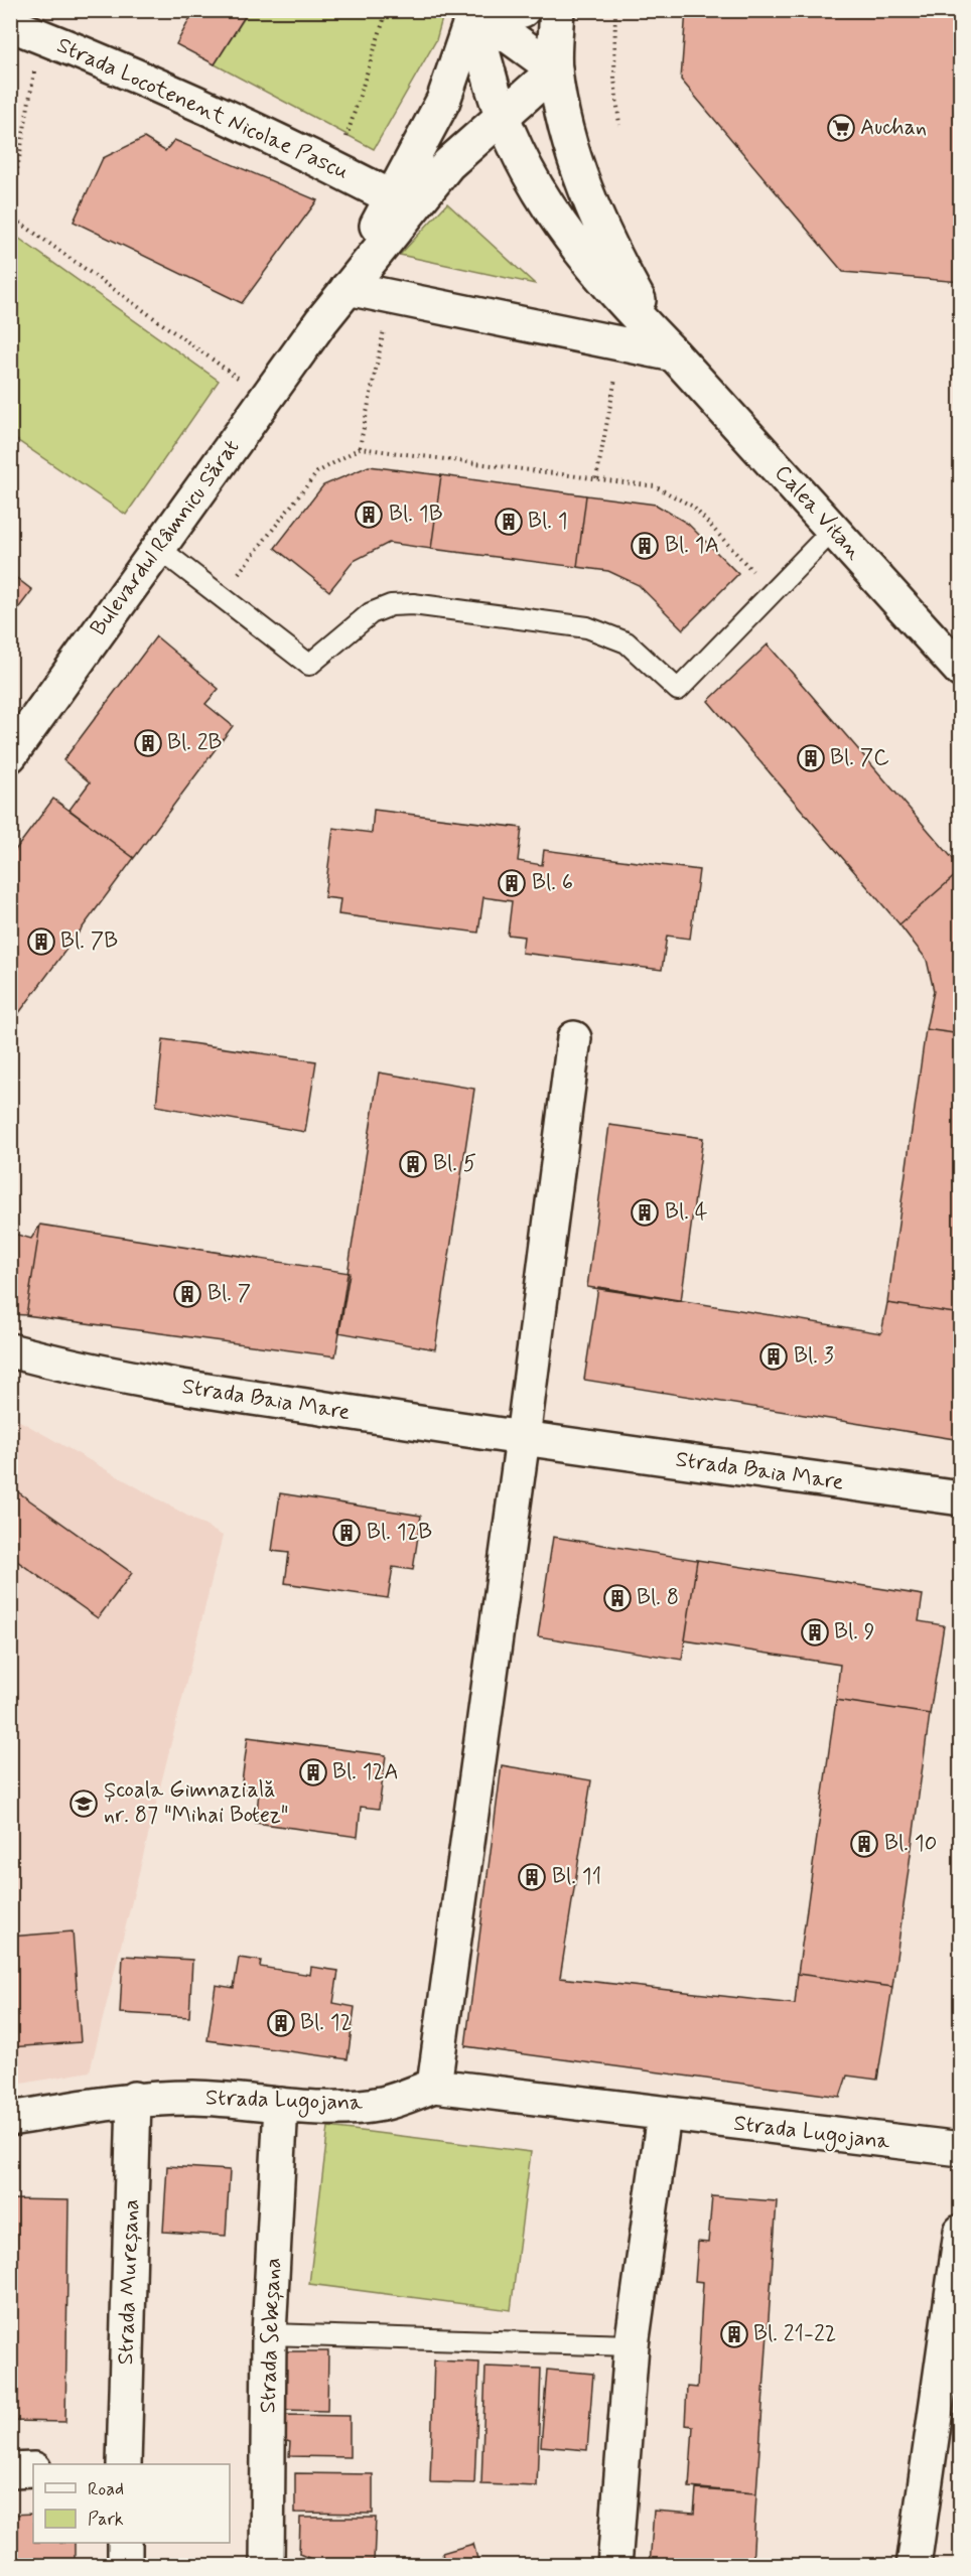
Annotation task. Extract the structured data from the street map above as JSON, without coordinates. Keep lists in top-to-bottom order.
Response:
{
  "streets": {
    "street": [
      "Strada Locotenent Nicolae Pascu",
      "Calea Vitan",
      "Bulevardul Râmnicu Sărat",
      "Strada Baia Mare",
      "Strada Lugojana",
      "Strada Mureșana",
      "Strada Sebeșana"
    ]
  },
  "crossings": [
    ["Strada Locotenent Nicolae Pascu", "Bulevardul Râmnicu Sărat"],
    ["Calea Vitan", "Bulevardul Râmnicu Sărat"],
    ["Strada Lugojana", "Strada Mureșana"],
    ["Strada Lugojana", "Strada Sebeșana"]
  ],
  "places": {
    "supermarket": ["Auchan"],
    "building": [
      "Bl. 1B",
      "Bl. 1",
      "Bl. 1A",
      "Bl. 2B",
      "Bl. 7C",
      "Bl. 6",
      "Bl. 7B",
      "Bl. 5",
      "Bl. 4",
      "Bl. 7",
      "Bl. 3",
      "Bl. 12B",
      "Bl. 8",
      "Bl. 9",
      "Bl. 12A",
      "Bl. 10",
      "Bl. 11",
      "Bl. 12",
      "Bl. 21-22"
    ],
    "school or university": ["Școala Gimnazială nr. 87 \"Mihai Botez\""]
  },
  "legend": ["Road", "Park"]
}
